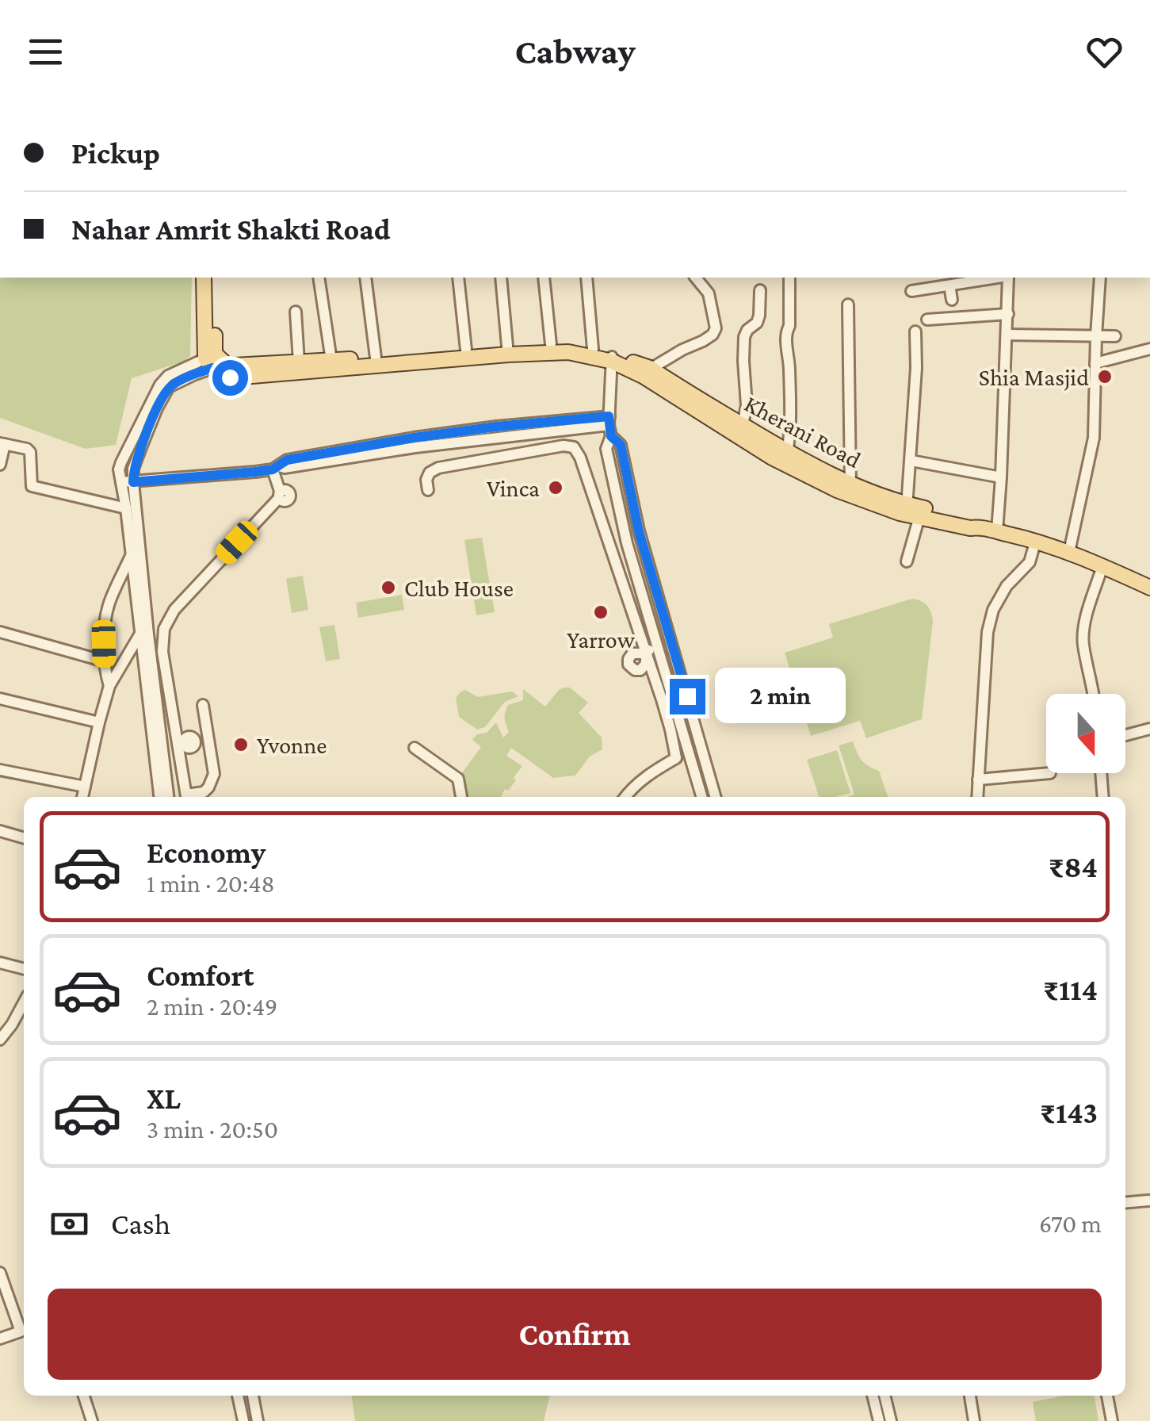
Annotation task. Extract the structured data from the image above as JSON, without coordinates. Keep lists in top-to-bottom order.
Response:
{
  "streets": {
    "main road": ["Kherani Road"]
  },
  "places": [
    "Shia Masjid",
    "Vinca",
    "Club House",
    "Yarrow",
    "Yvonne"
  ],
  "north": "bottom",
  "page": {
    "header": "Cabway",
    "banner": ["Pickup", "Nahar Amrit Shakti Road"],
    "bubble": "2 min",
    "list": [
      {
        "name": "Economy",
        "note": "1 min · 20:48",
        "value": "₹84"
      },
      {
        "name": "Comfort",
        "note": "2 min · 20:49",
        "value": "₹114"
      },
      {
        "name": "XL",
        "note": "3 min · 20:50",
        "value": "₹143"
      }
    ],
    "pay": ["Cash", "670 m"],
    "buttons": "Confirm"
  }
}
